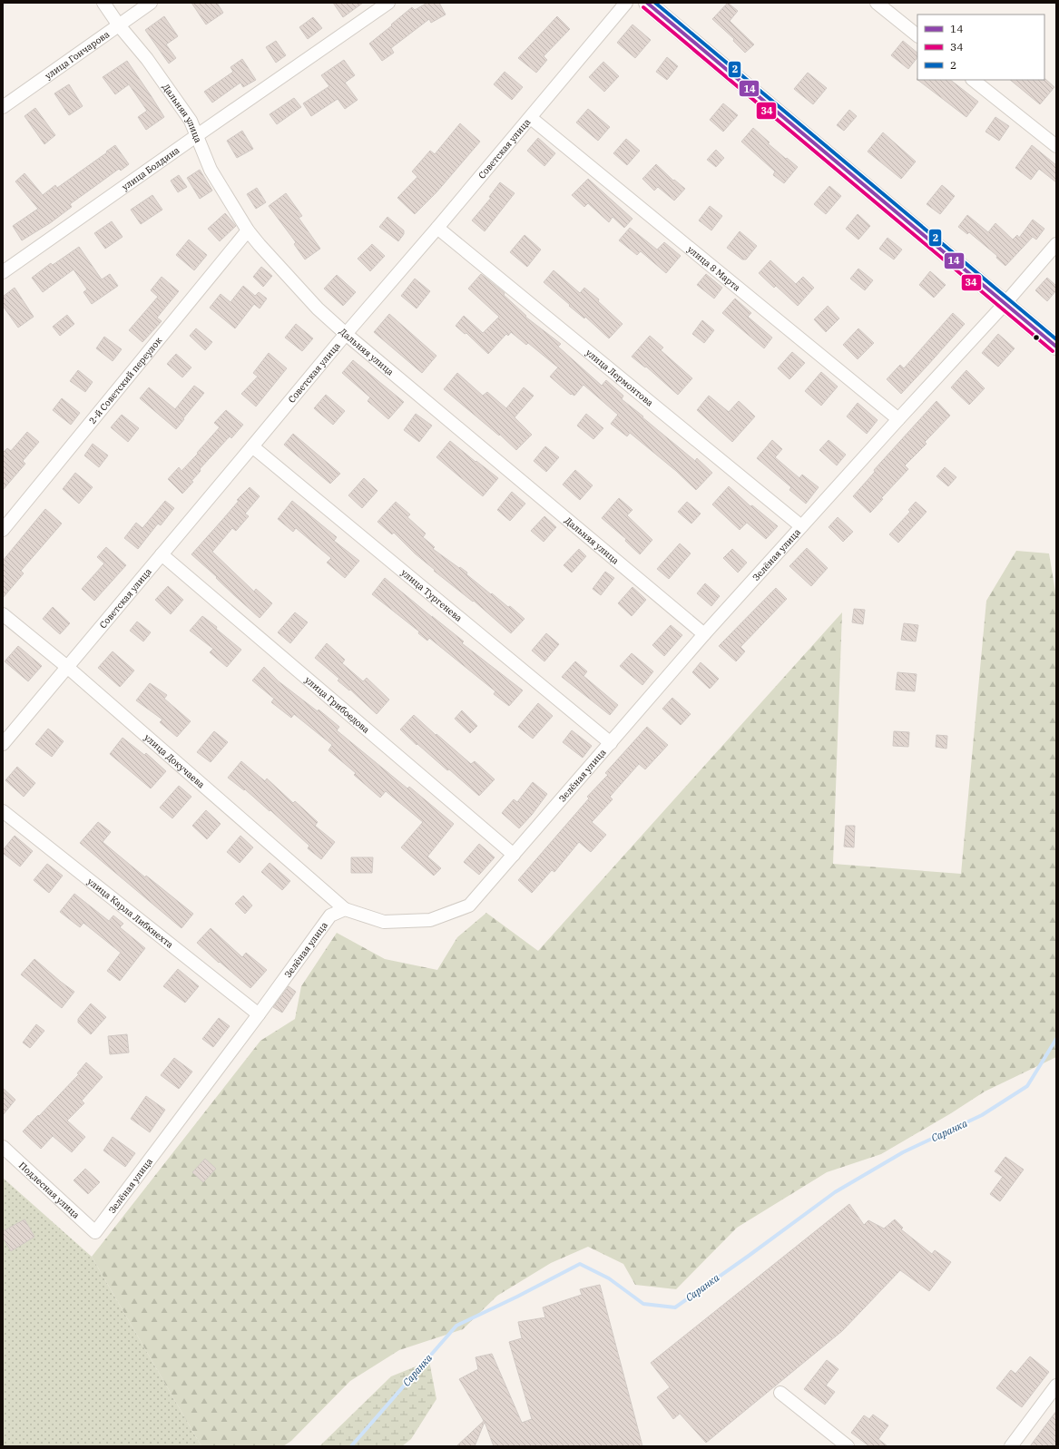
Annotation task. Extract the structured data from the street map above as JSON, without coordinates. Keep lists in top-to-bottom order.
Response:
{
  "streets": {
    "street": [
      "улица Гончарова",
      "Дальняя улица",
      "Советская улица",
      "улица Болдина",
      "улица 8 Марта",
      "улица Лермонтова",
      "2-й Советский переулок",
      "Зелёная улица",
      "улица Тургенева",
      "улица Грибоедова",
      "улица Докучаева",
      "улица Карла Либкнехта",
      "Подлесная улица"
    ]
  },
  "crossings": [
    ["улица Гончарова", "Дальняя улица"],
    ["Дальняя улица", "Советская улица"],
    ["Дальняя улица", "улица Болдина"],
    ["Дальняя улица", "2-й Советский переулок"],
    ["Дальняя улица", "Зелёная улица"],
    ["Советская улица", "улица 8 Марта"],
    ["Советская улица", "улица Лермонтова"],
    ["Советская улица", "улица Тургенева"],
    ["Советская улица", "улица Грибоедова"],
    ["Советская улица", "улица Докучаева"],
    ["улица 8 Марта", "Зелёная улица"],
    ["улица Лермонтова", "Зелёная улица"],
    ["Зелёная улица", "улица Тургенева"],
    ["Зелёная улица", "улица Грибоедова"],
    ["Зелёная улица", "улица Докучаева"],
    ["Зелёная улица", "улица Карла Либкнехта"],
    ["Зелёная улица", "Подлесная улица"]
  ],
  "water": ["Саранка"],
  "lines": ["transit line 14", "transit line 2", "transit line 34"],
  "legend": ["14", "34", "2"]
}
